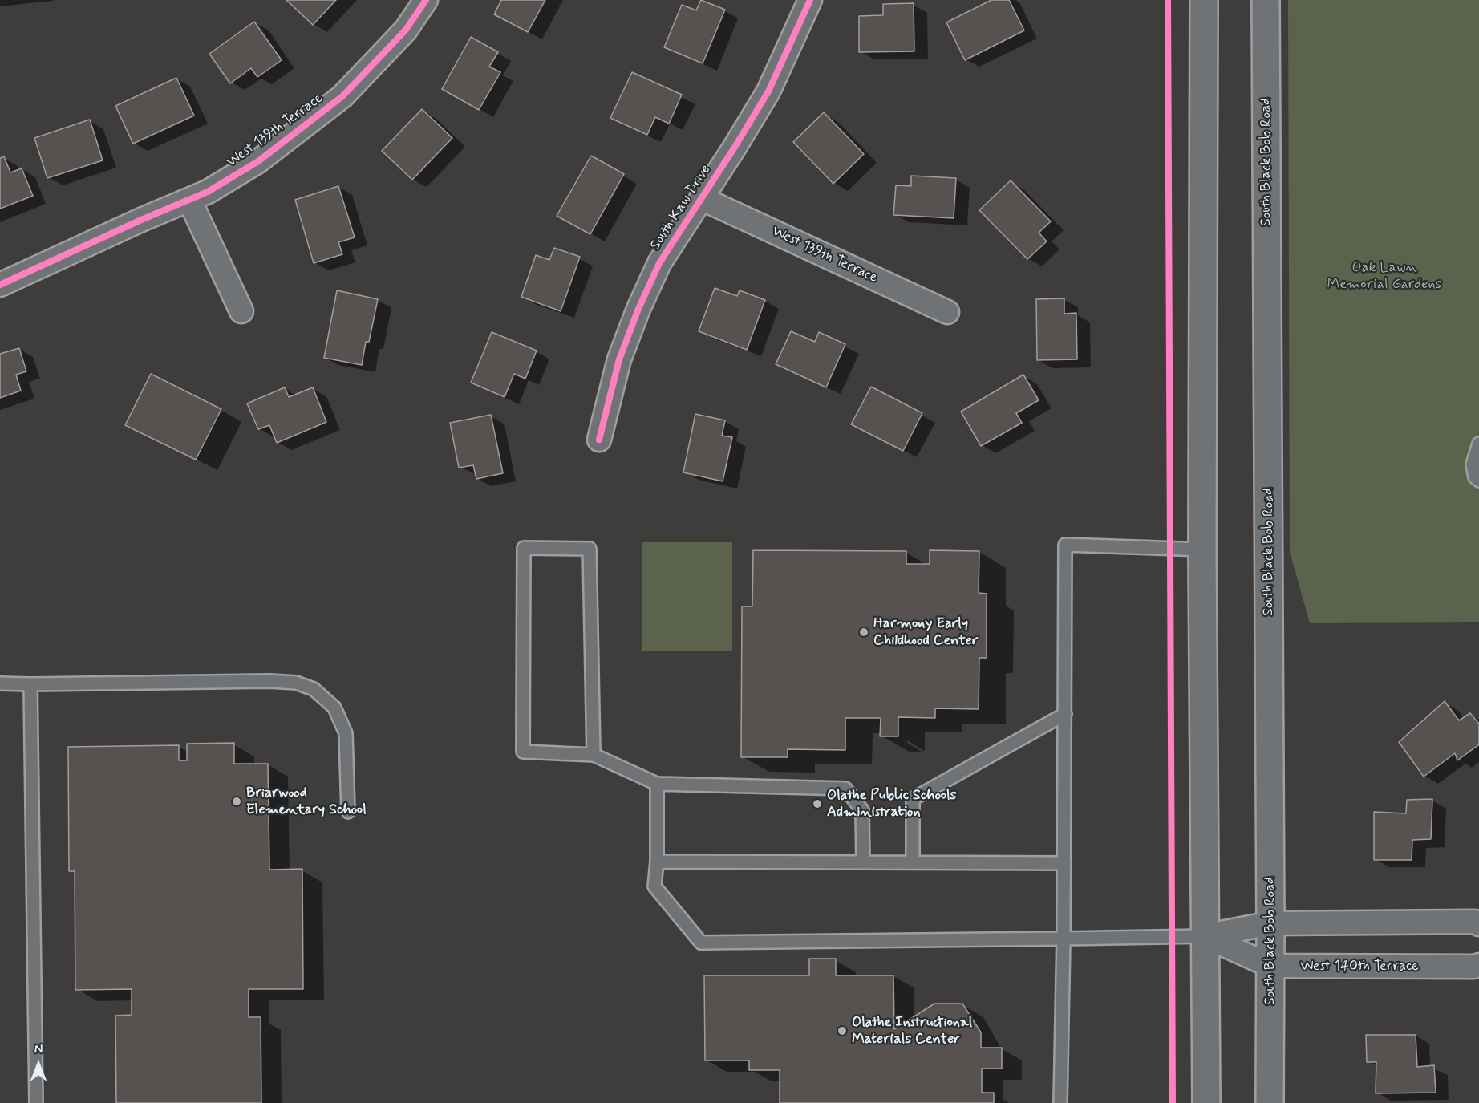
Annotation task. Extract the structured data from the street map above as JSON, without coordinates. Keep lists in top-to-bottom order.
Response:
{
  "streets": {
    "main road": ["South Black Bob Road"],
    "street": ["West 139th Terrace", "South Kaw Drive", "West 140th Terrace"]
  },
  "crossings": [
    ["West 139th Terrace", "South Kaw Drive"],
    ["South Black Bob Road", "West 140th Terrace"]
  ],
  "parks": ["Oak Lawn Memorial Gardens"],
  "places": [
    "Harmony Early Childhood Center",
    "Briarwood Elementary School",
    "Olathe Public Schools Administration",
    "Olathe Instructional Materials Center"
  ],
  "north": "top"
}
